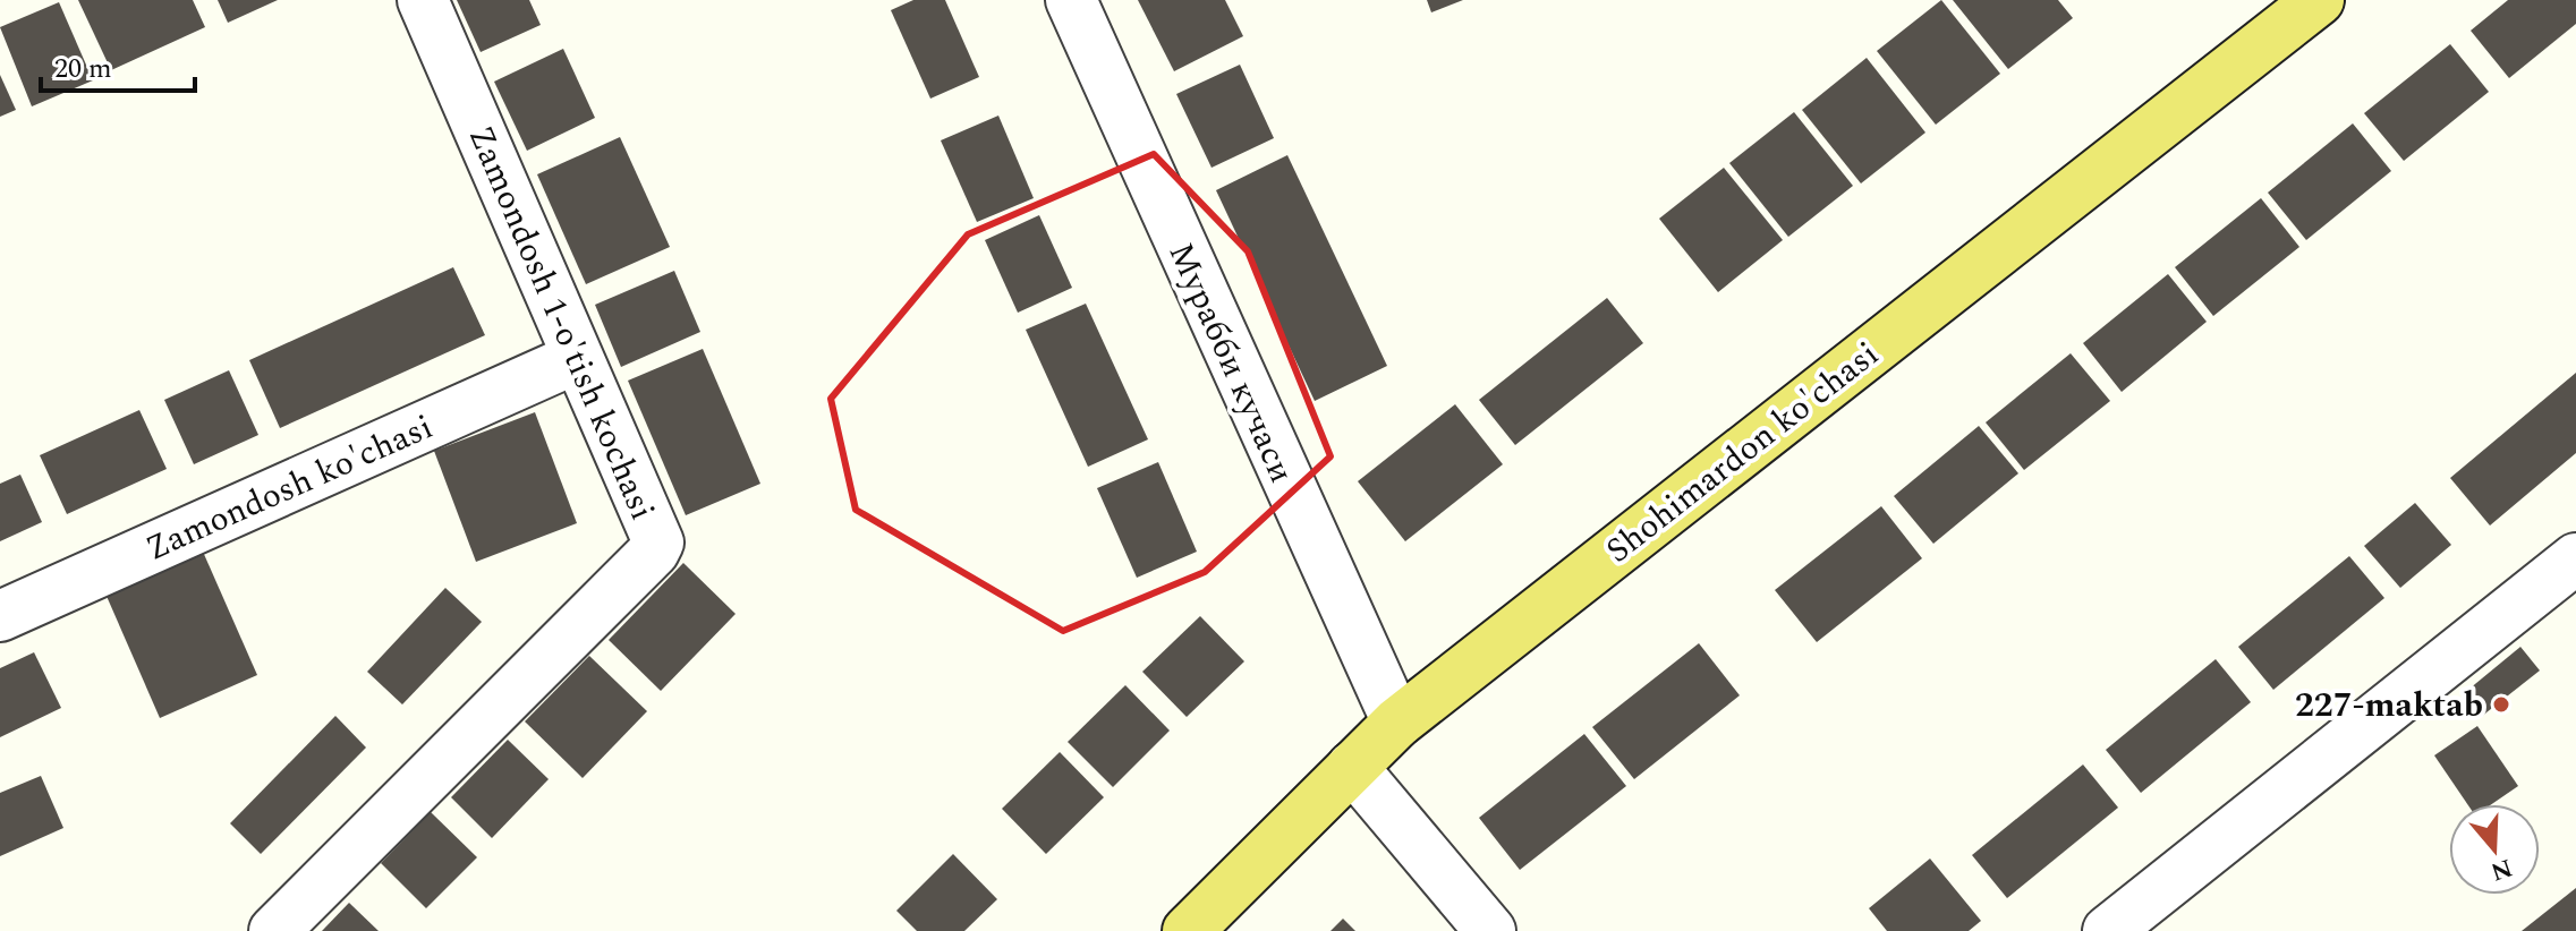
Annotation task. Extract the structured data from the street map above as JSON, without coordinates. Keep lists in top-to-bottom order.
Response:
{
  "streets": {
    "main road": ["Shohimardon ko'chasi"],
    "street": ["Zamondosh 1-o'tish kochasi", "Мурабби кучаси", "Zamondosh ko'chasi"]
  },
  "crossings": [
    ["Zamondosh 1-o'tish kochasi", "Zamondosh ko'chasi"],
    ["Мурабби кучаси", "Shohimardon ko'chasi"]
  ],
  "places": ["227-maktab"],
  "scale_bar": "20 m",
  "north": "bottom"
}
